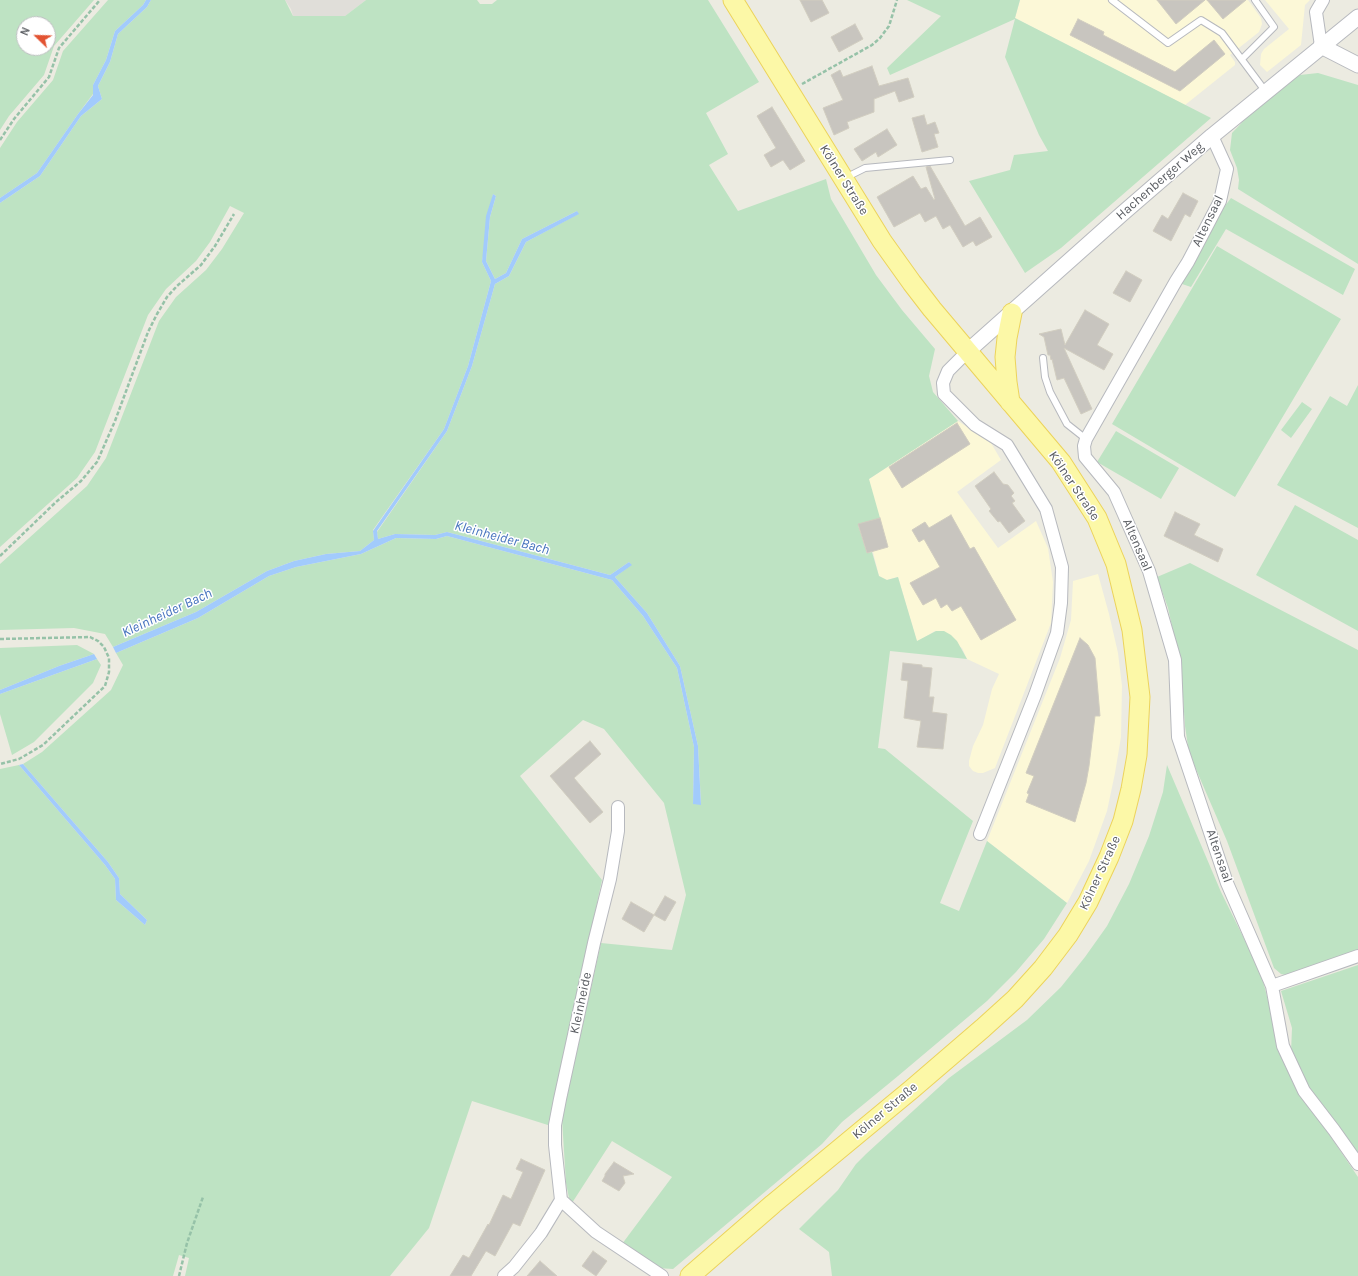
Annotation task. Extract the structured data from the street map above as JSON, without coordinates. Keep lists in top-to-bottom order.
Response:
{
  "streets": {
    "main road": ["Kölner Straße"],
    "street": ["Hachenberger Weg", "Altensaal", "Kleinheide"]
  },
  "crossings": [
    ["Kölner Straße", "Hachenberger Weg"],
    ["Hachenberger Weg", "Altensaal"]
  ],
  "water": ["Kleinheider Bach"],
  "north": "top left"
}
